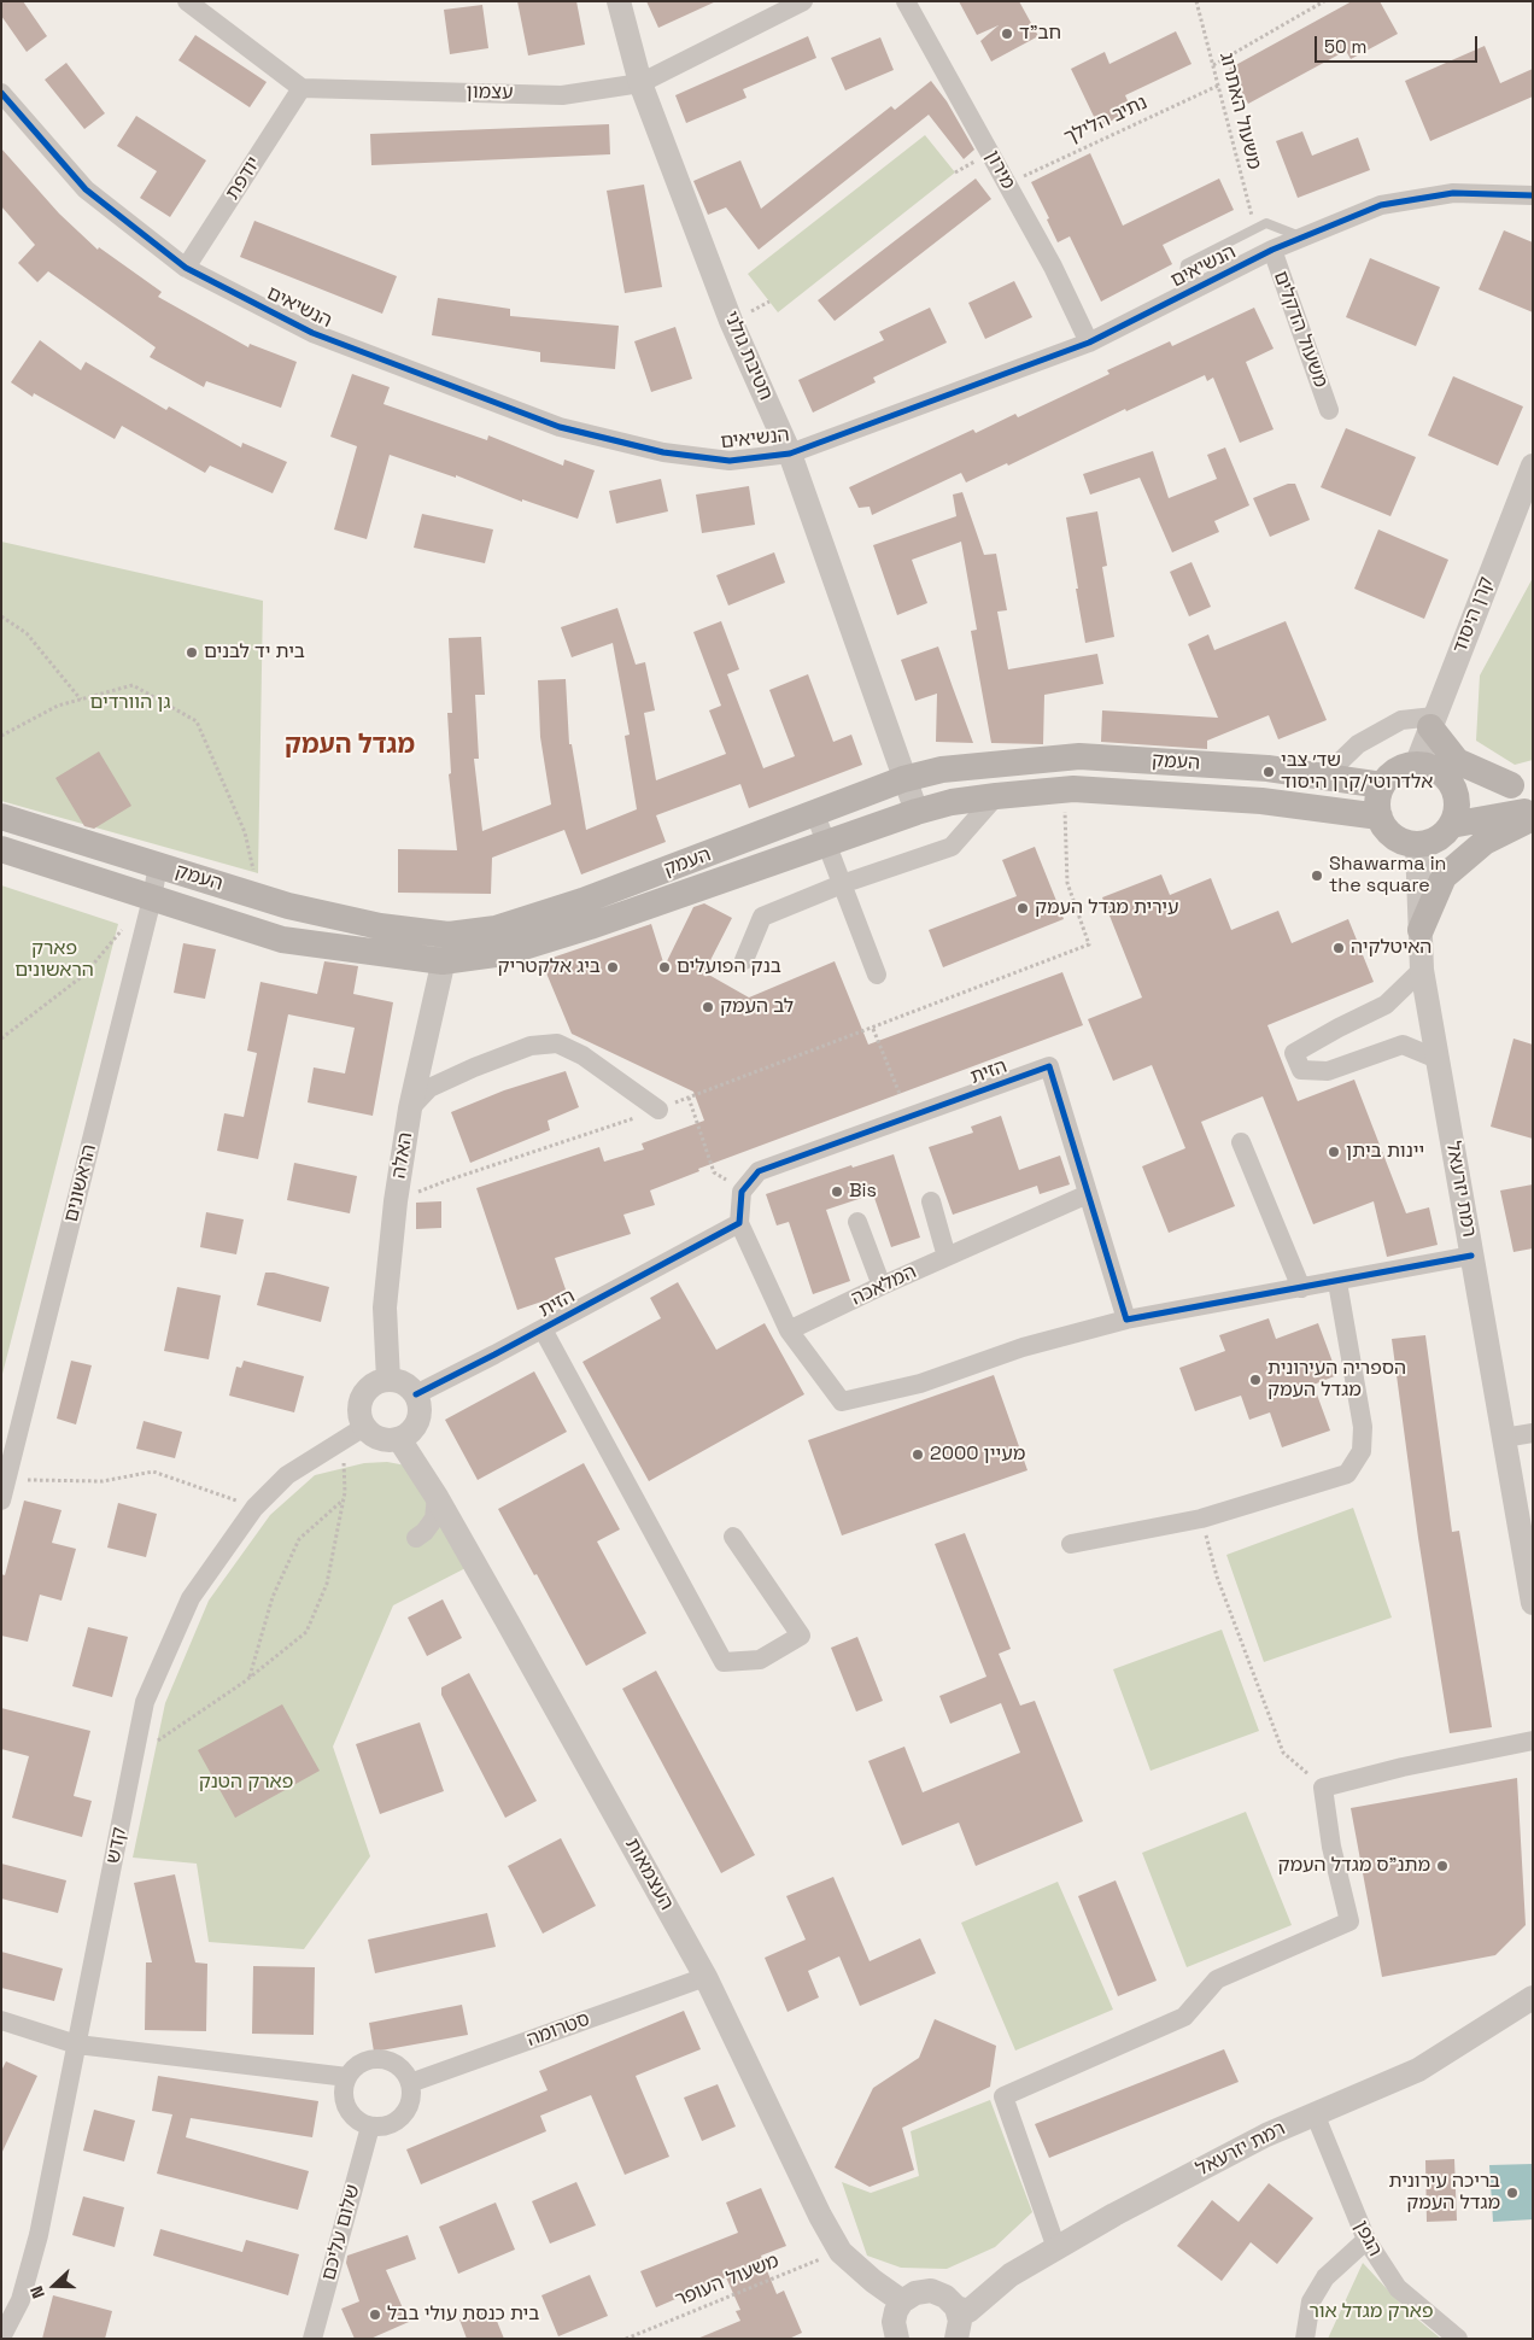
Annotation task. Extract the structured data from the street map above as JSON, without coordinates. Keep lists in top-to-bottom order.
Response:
{
  "streets": {
    "main road": ["העמק"],
    "street": [
      "עצמון",
      "מירון",
      "יודפת",
      "הנשיאים",
      "משעול הדקלים",
      "חטיבת גולני",
      "קרן היסוד",
      "הזית",
      "האלה",
      "הראשונים",
      "רמת יזרעאל",
      "המלאכה",
      "קדש",
      "העצמאות",
      "סטרומה",
      "שלום עליכם",
      "הגפן"
    ],
    "path": ["משעול האתרוג", "נתיב הלילך", "משעול העופר"]
  },
  "crossings": [
    ["עצמון", "יודפת"],
    ["עצמון", "חטיבת גולני"],
    ["משעול האתרוג", "נתיב הלילך"],
    ["נתיב הלילך", "מירון"],
    ["מירון", "הנשיאים"],
    ["יודפת", "הנשיאים"],
    ["הנשיאים", "משעול הדקלים"],
    ["הנשיאים", "חטיבת גולני"],
    ["חטיבת גולני", "העמק"],
    ["קרן היסוד", "העמק"],
    ["קרן היסוד", "רמת יזרעאל"],
    ["העמק", "האלה"],
    ["העמק", "הראשונים"],
    ["העמק", "רמת יזרעאל"],
    ["הזית", "האלה"],
    ["הזית", "המלאכה"],
    ["הזית", "קדש"],
    ["הזית", "העצמאות"],
    ["האלה", "קדש"],
    ["האלה", "העצמאות"],
    ["רמת יזרעאל", "הגפן"],
    ["קדש", "העצמאות"],
    ["העצמאות", "סטרומה"],
    ["העצמאות", "משעול העופר"],
    ["סטרומה", "שלום עליכם"]
  ],
  "districts": ["מגדל העמק"],
  "parks": [
    "גן הוורדים",
    "פארק הראשונים",
    "פארק הטנק",
    "פארק מגדל אור"
  ],
  "places": [
    "חב\"ד",
    "בית יד לבנים",
    "שד׳ צבי אלדרוטי/קרן היסוד",
    "Shawarma in the square",
    "עירית מגדל העמק",
    "האיטלקיה",
    "ביג אלקטריק",
    "בנק הפועלים",
    "לב העמק",
    "יינות ביתן",
    "Bis",
    "הספריה העירונית מגדל העמק",
    "מעיין 2000",
    "מתנ\"ס מגדל העמק",
    "בריכה עירונית מגדל העמק",
    "בית כנסת עולי בבל"
  ],
  "scale_bar": "50 m",
  "north": "left"
}
